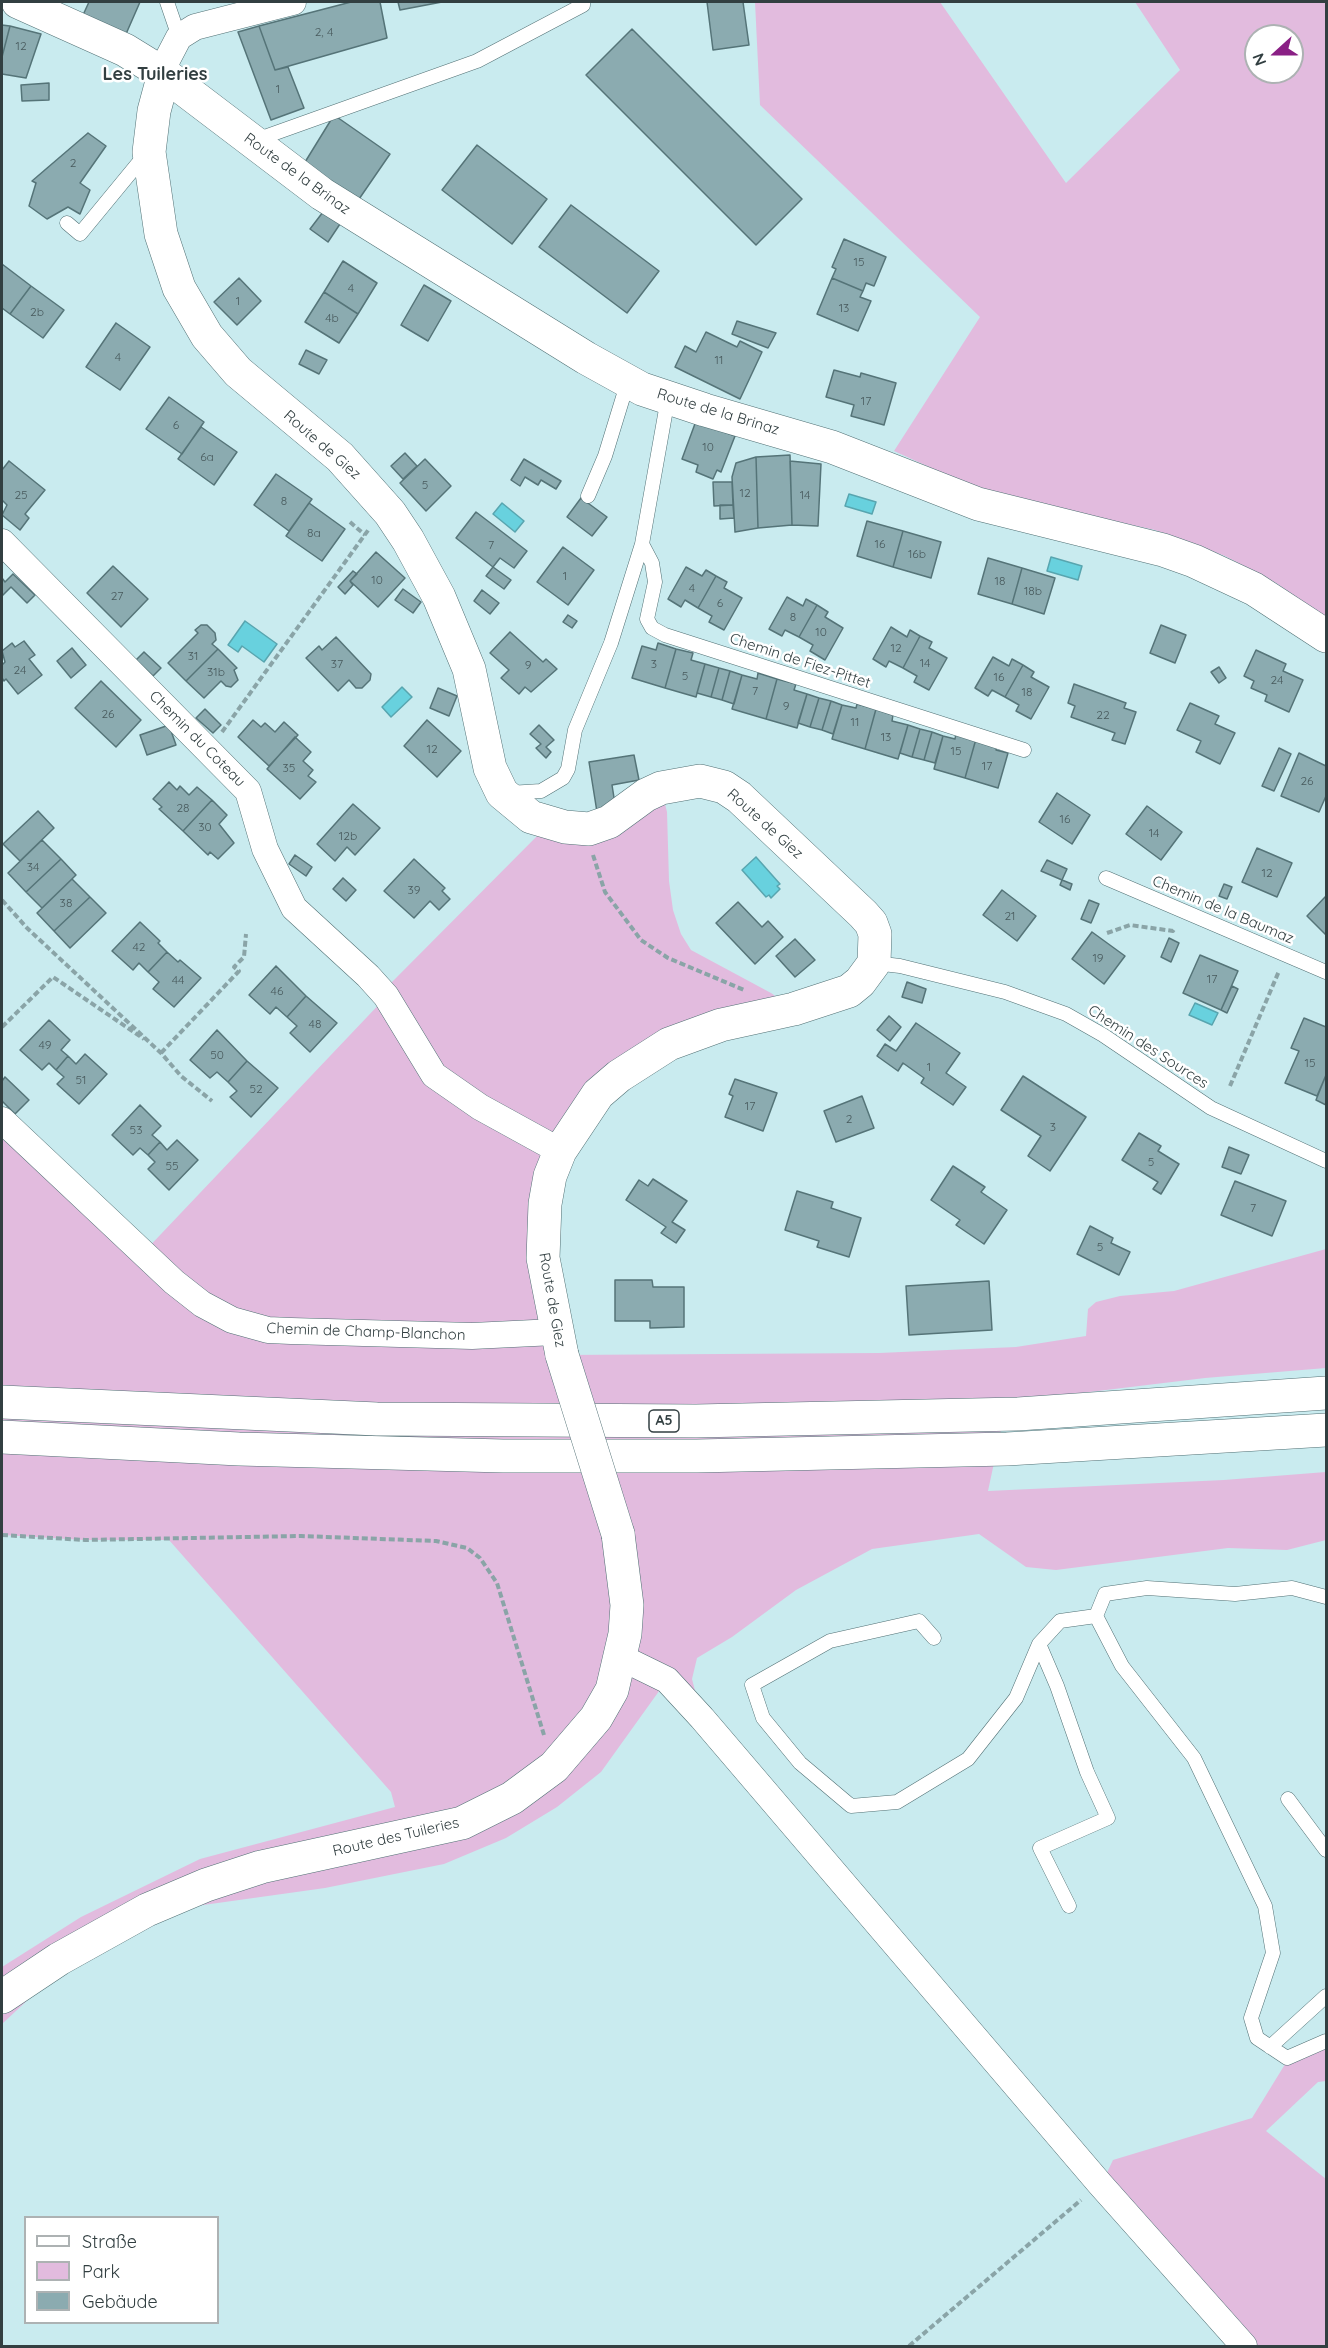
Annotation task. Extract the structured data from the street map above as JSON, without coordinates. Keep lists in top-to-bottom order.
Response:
{
  "streets": {
    "main road": [
      "Route de la Brinaz",
      "Route de Giez",
      "A5",
      "Route des Tuileries"
    ],
    "street": ["Chemin du Coteau", "Chemin de Champ-Blanchon"],
    "lane": ["Chemin de Fiez-Pittet", "Chemin de la Baumaz", "Chemin des Sources"]
  },
  "crossings": [
    ["Route de la Brinaz", "Route de Giez"],
    ["Route de Giez", "Chemin du Coteau"],
    ["Route de Giez", "Chemin des Sources"],
    ["Route de Giez", "Chemin de Champ-Blanchon"],
    ["Route de Giez", "Route des Tuileries"]
  ],
  "districts": ["Les Tuileries"],
  "house_numbers": [
    "2, 4",
    "12",
    "1",
    "2",
    "15",
    "4",
    "1",
    "13",
    "2b",
    "4b",
    "4",
    "11",
    "17",
    "6",
    "10",
    "6a",
    "5",
    "12",
    "25",
    "14",
    "8",
    "8a",
    "16",
    "7",
    "16b",
    "1",
    "10",
    "18",
    "4",
    "18b",
    "27",
    "6",
    "8",
    "10",
    "12",
    "31",
    "14",
    "37",
    "3",
    "9",
    "24",
    "31b",
    "5",
    "16",
    "24",
    "7",
    "18",
    "9",
    "26",
    "22",
    "11",
    "13",
    "12",
    "15",
    "17",
    "35",
    "26",
    "28",
    "16",
    "30",
    "14",
    "12b",
    "34",
    "12",
    "39",
    "38",
    "21",
    "42",
    "19",
    "17",
    "44",
    "46",
    "48",
    "49",
    "50",
    "15",
    "1",
    "51",
    "52",
    "17",
    "2",
    "3",
    "53",
    "5",
    "55",
    "7",
    "5"
  ],
  "legend": ["Straße", "Park", "Gebäude"],
  "north": "left"
}
